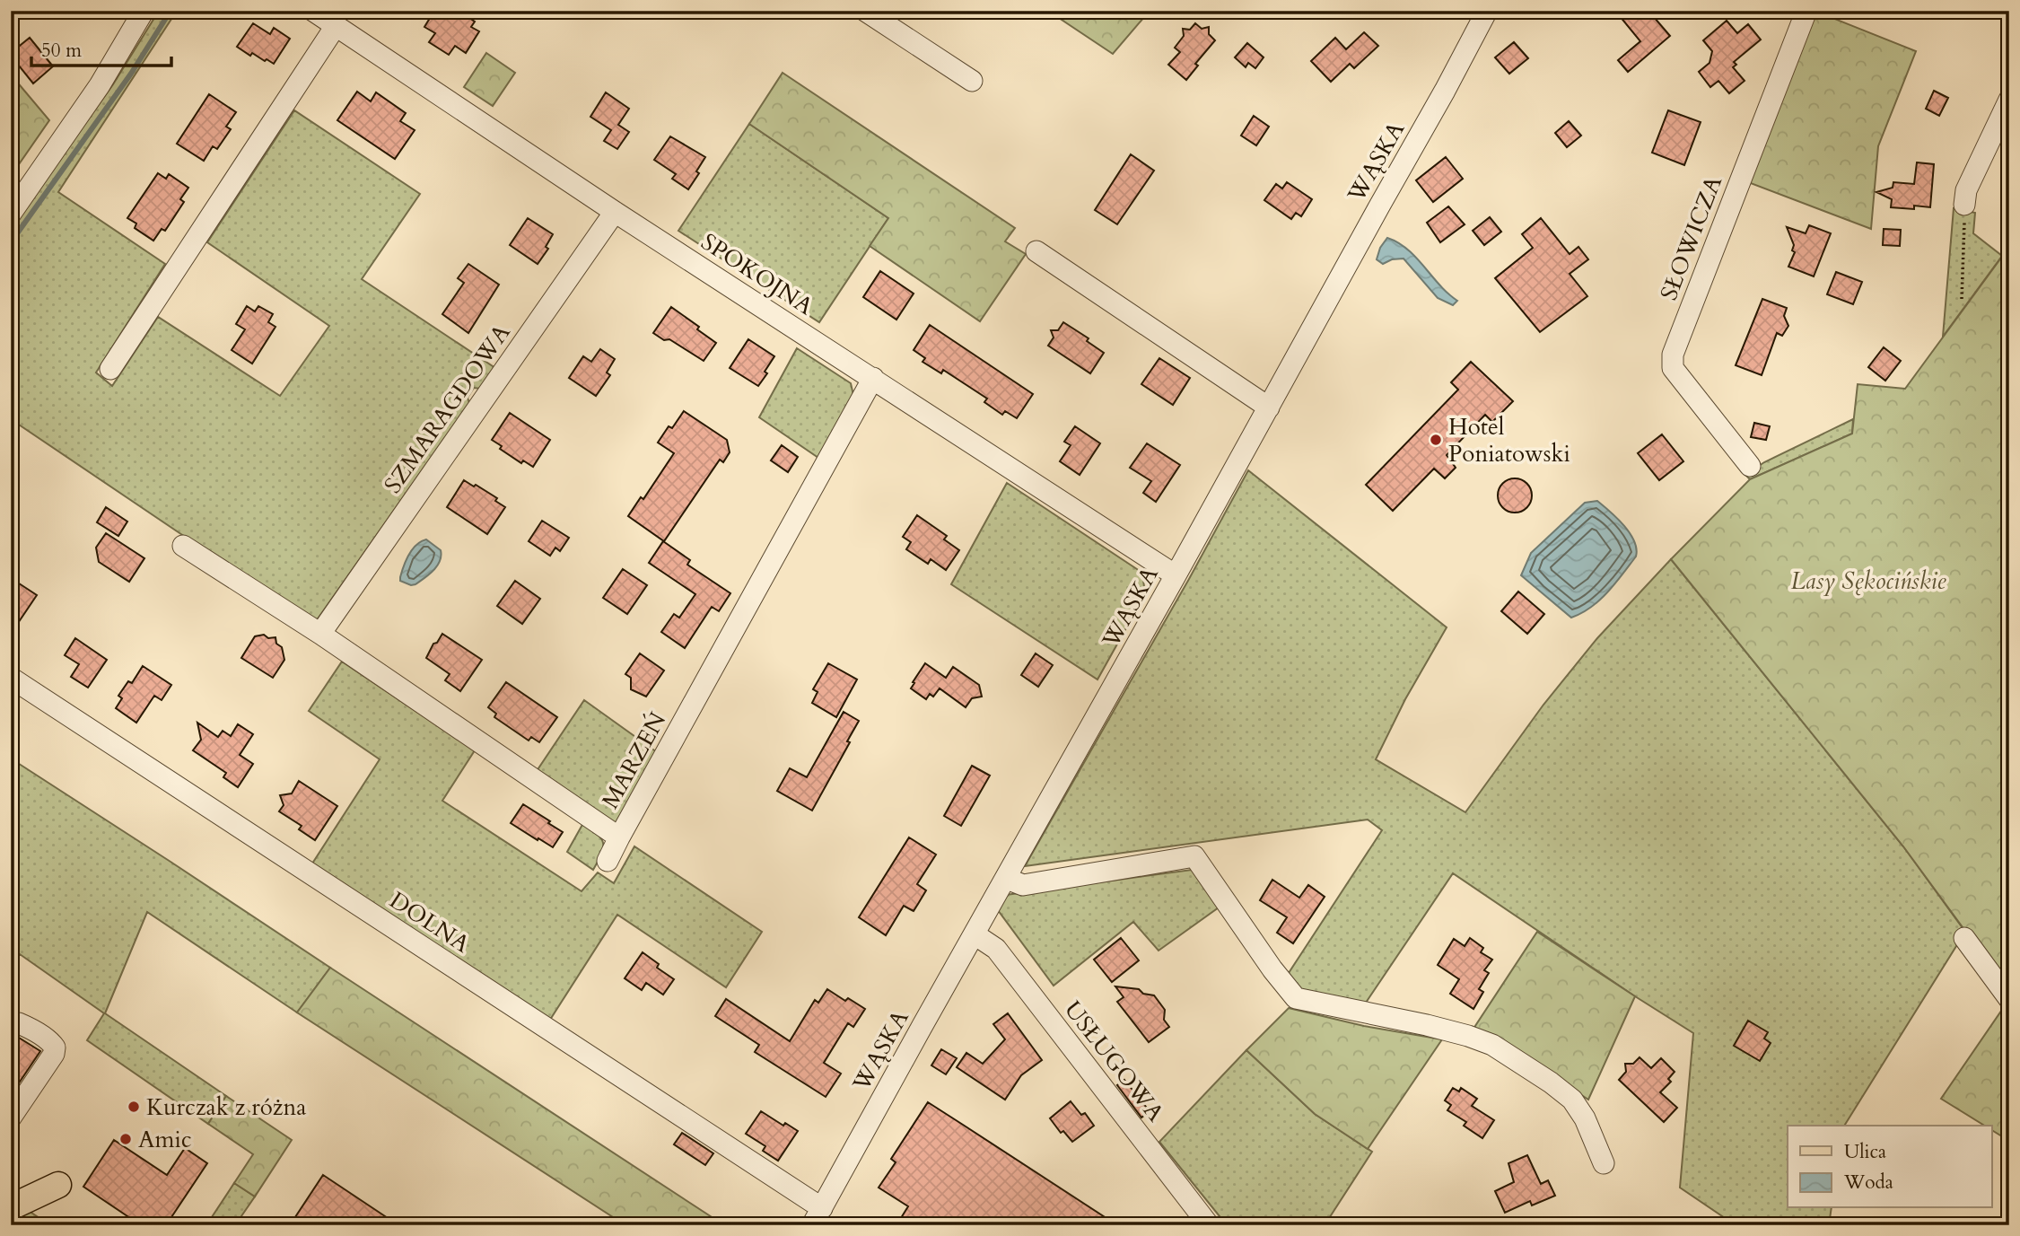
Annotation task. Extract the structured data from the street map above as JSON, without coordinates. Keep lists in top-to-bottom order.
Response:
{
  "streets": {
    "street": [
      "WĄSKA",
      "SŁOWICZA",
      "SPOKOJNA",
      "SZMARAGDOWA",
      "MARZEŃ",
      "DOLNA",
      "USŁUGOWA"
    ]
  },
  "crossings": [
    ["WĄSKA", "SPOKOJNA"],
    ["WĄSKA", "DOLNA"],
    ["WĄSKA", "USŁUGOWA"],
    ["SPOKOJNA", "SZMARAGDOWA"],
    ["SPOKOJNA", "MARZEŃ"],
    ["SZMARAGDOWA", "MARZEŃ"]
  ],
  "parks": ["Lasy Sękocińskie"],
  "places": ["Hotel Poniatowski", "Kurczak z różna", "Amic"],
  "legend": ["Ulica", "Woda"],
  "scale_bar": "50 m"
}
